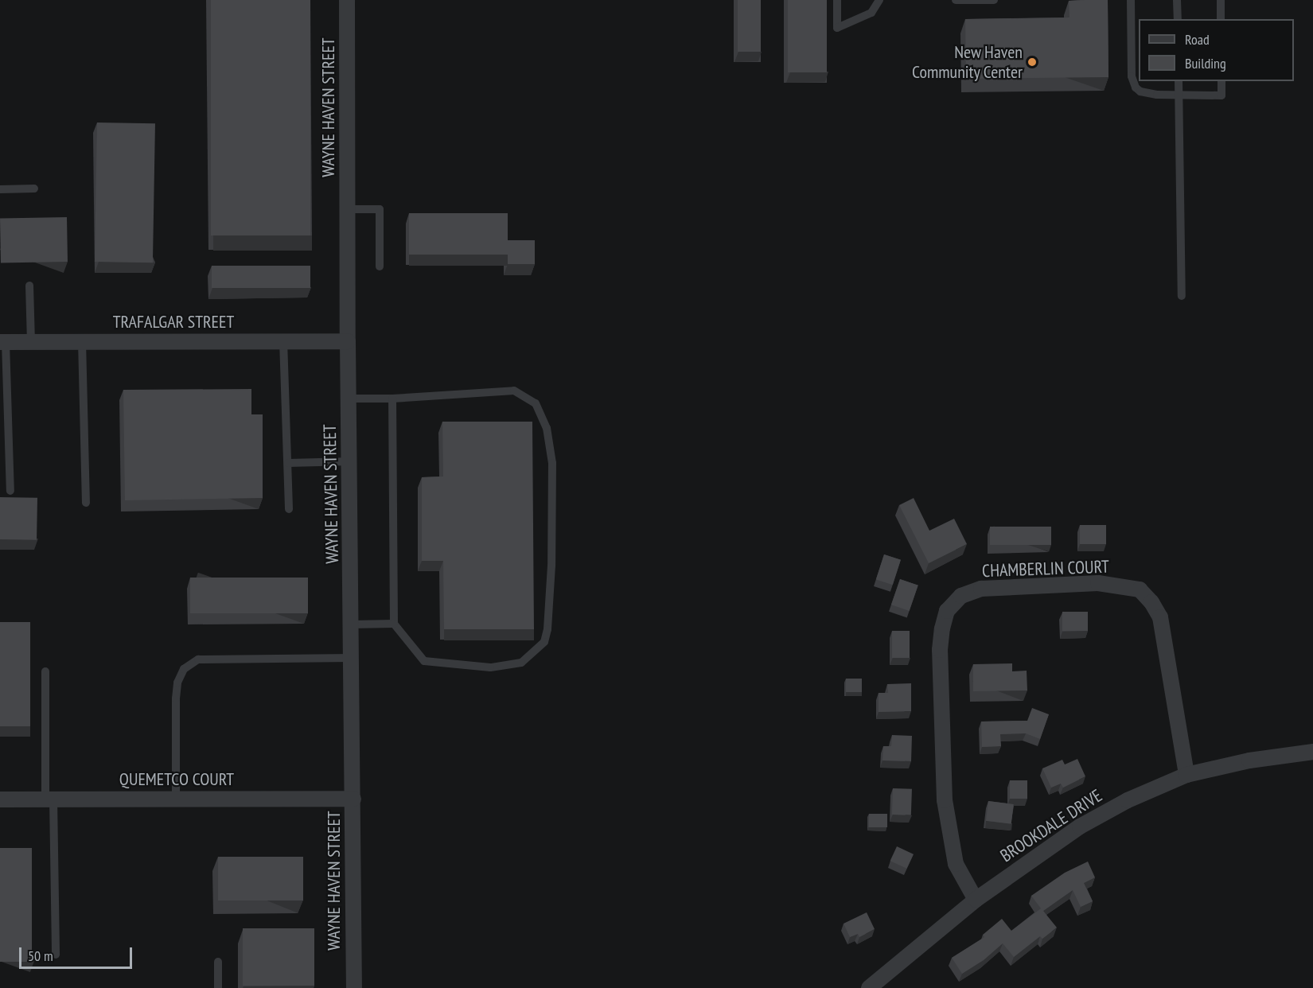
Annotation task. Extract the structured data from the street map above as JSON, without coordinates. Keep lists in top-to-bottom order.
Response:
{
  "streets": {
    "street": [
      "WAYNE HAVEN STREET",
      "TRAFALGAR STREET",
      "CHAMBERLIN COURT",
      "QUEMETCO COURT",
      "BROOKDALE DRIVE"
    ]
  },
  "crossings": [
    ["WAYNE HAVEN STREET", "TRAFALGAR STREET"],
    ["WAYNE HAVEN STREET", "QUEMETCO COURT"],
    ["CHAMBERLIN COURT", "BROOKDALE DRIVE"]
  ],
  "places": ["New Haven Community Center"],
  "legend": ["Road", "Building"],
  "scale_bar": "50 m"
}
